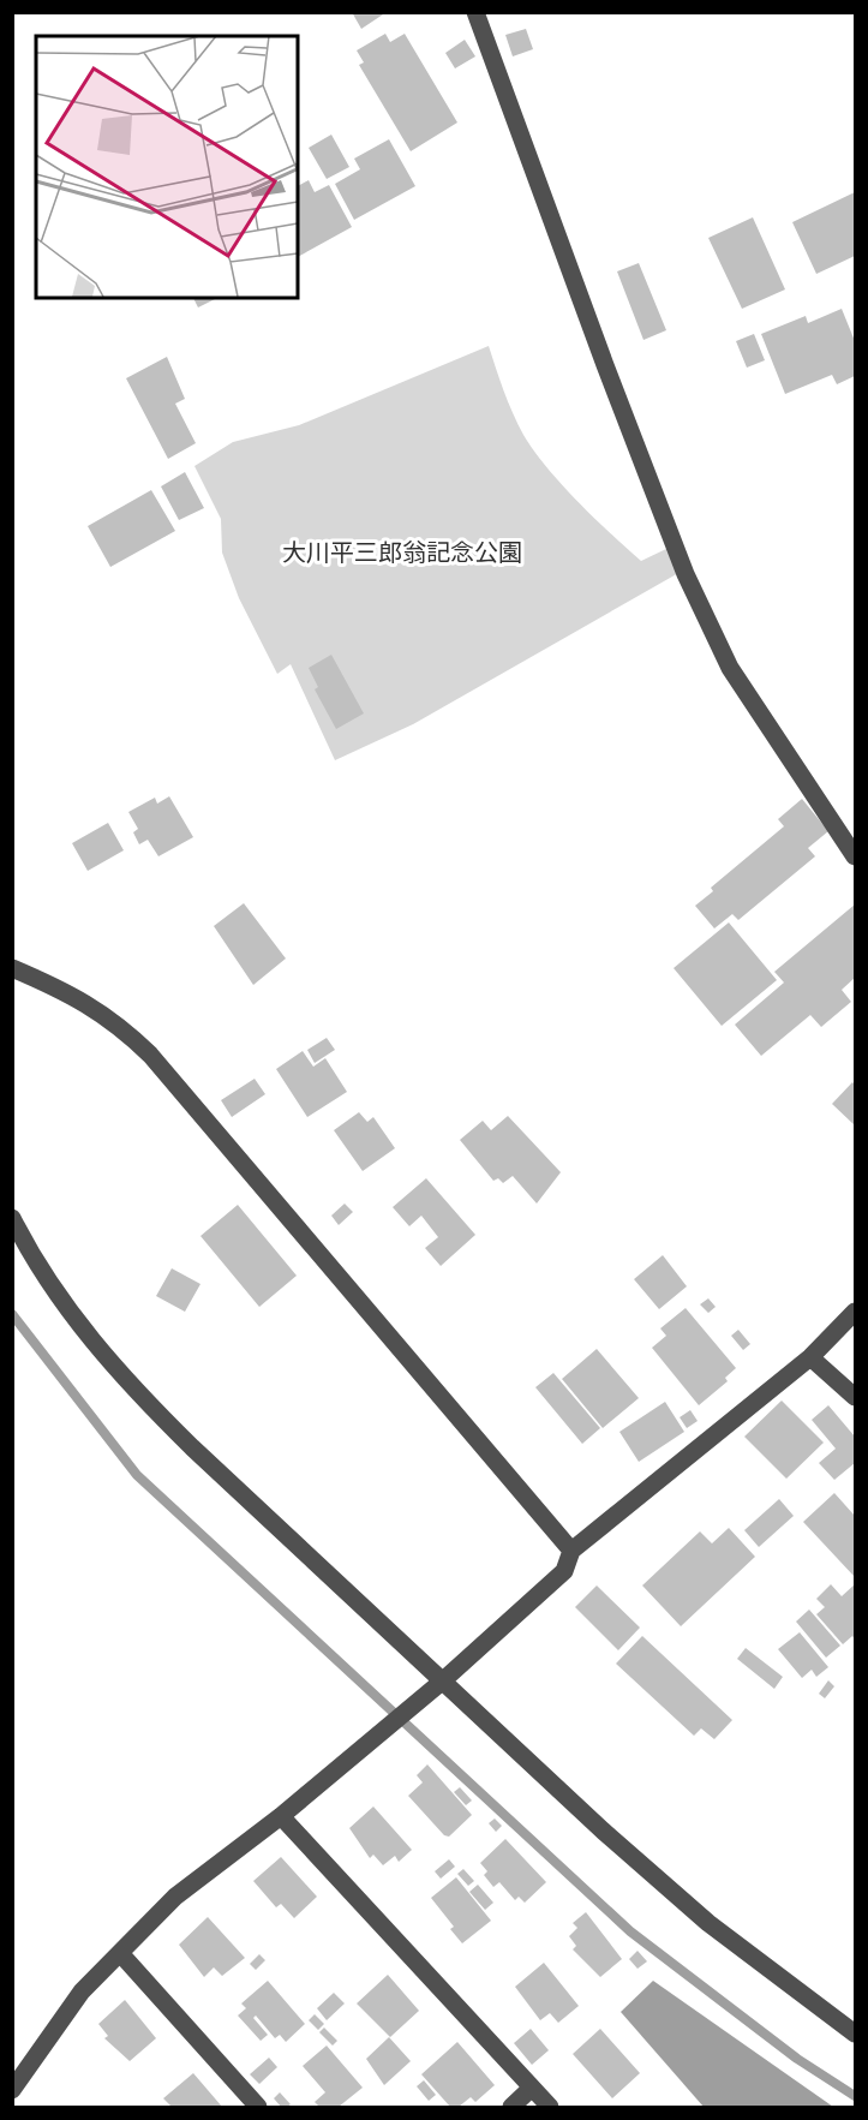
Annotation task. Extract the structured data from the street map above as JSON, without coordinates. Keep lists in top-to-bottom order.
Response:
{
  "parks": ["大川平三郎翁記念公園"]
}
